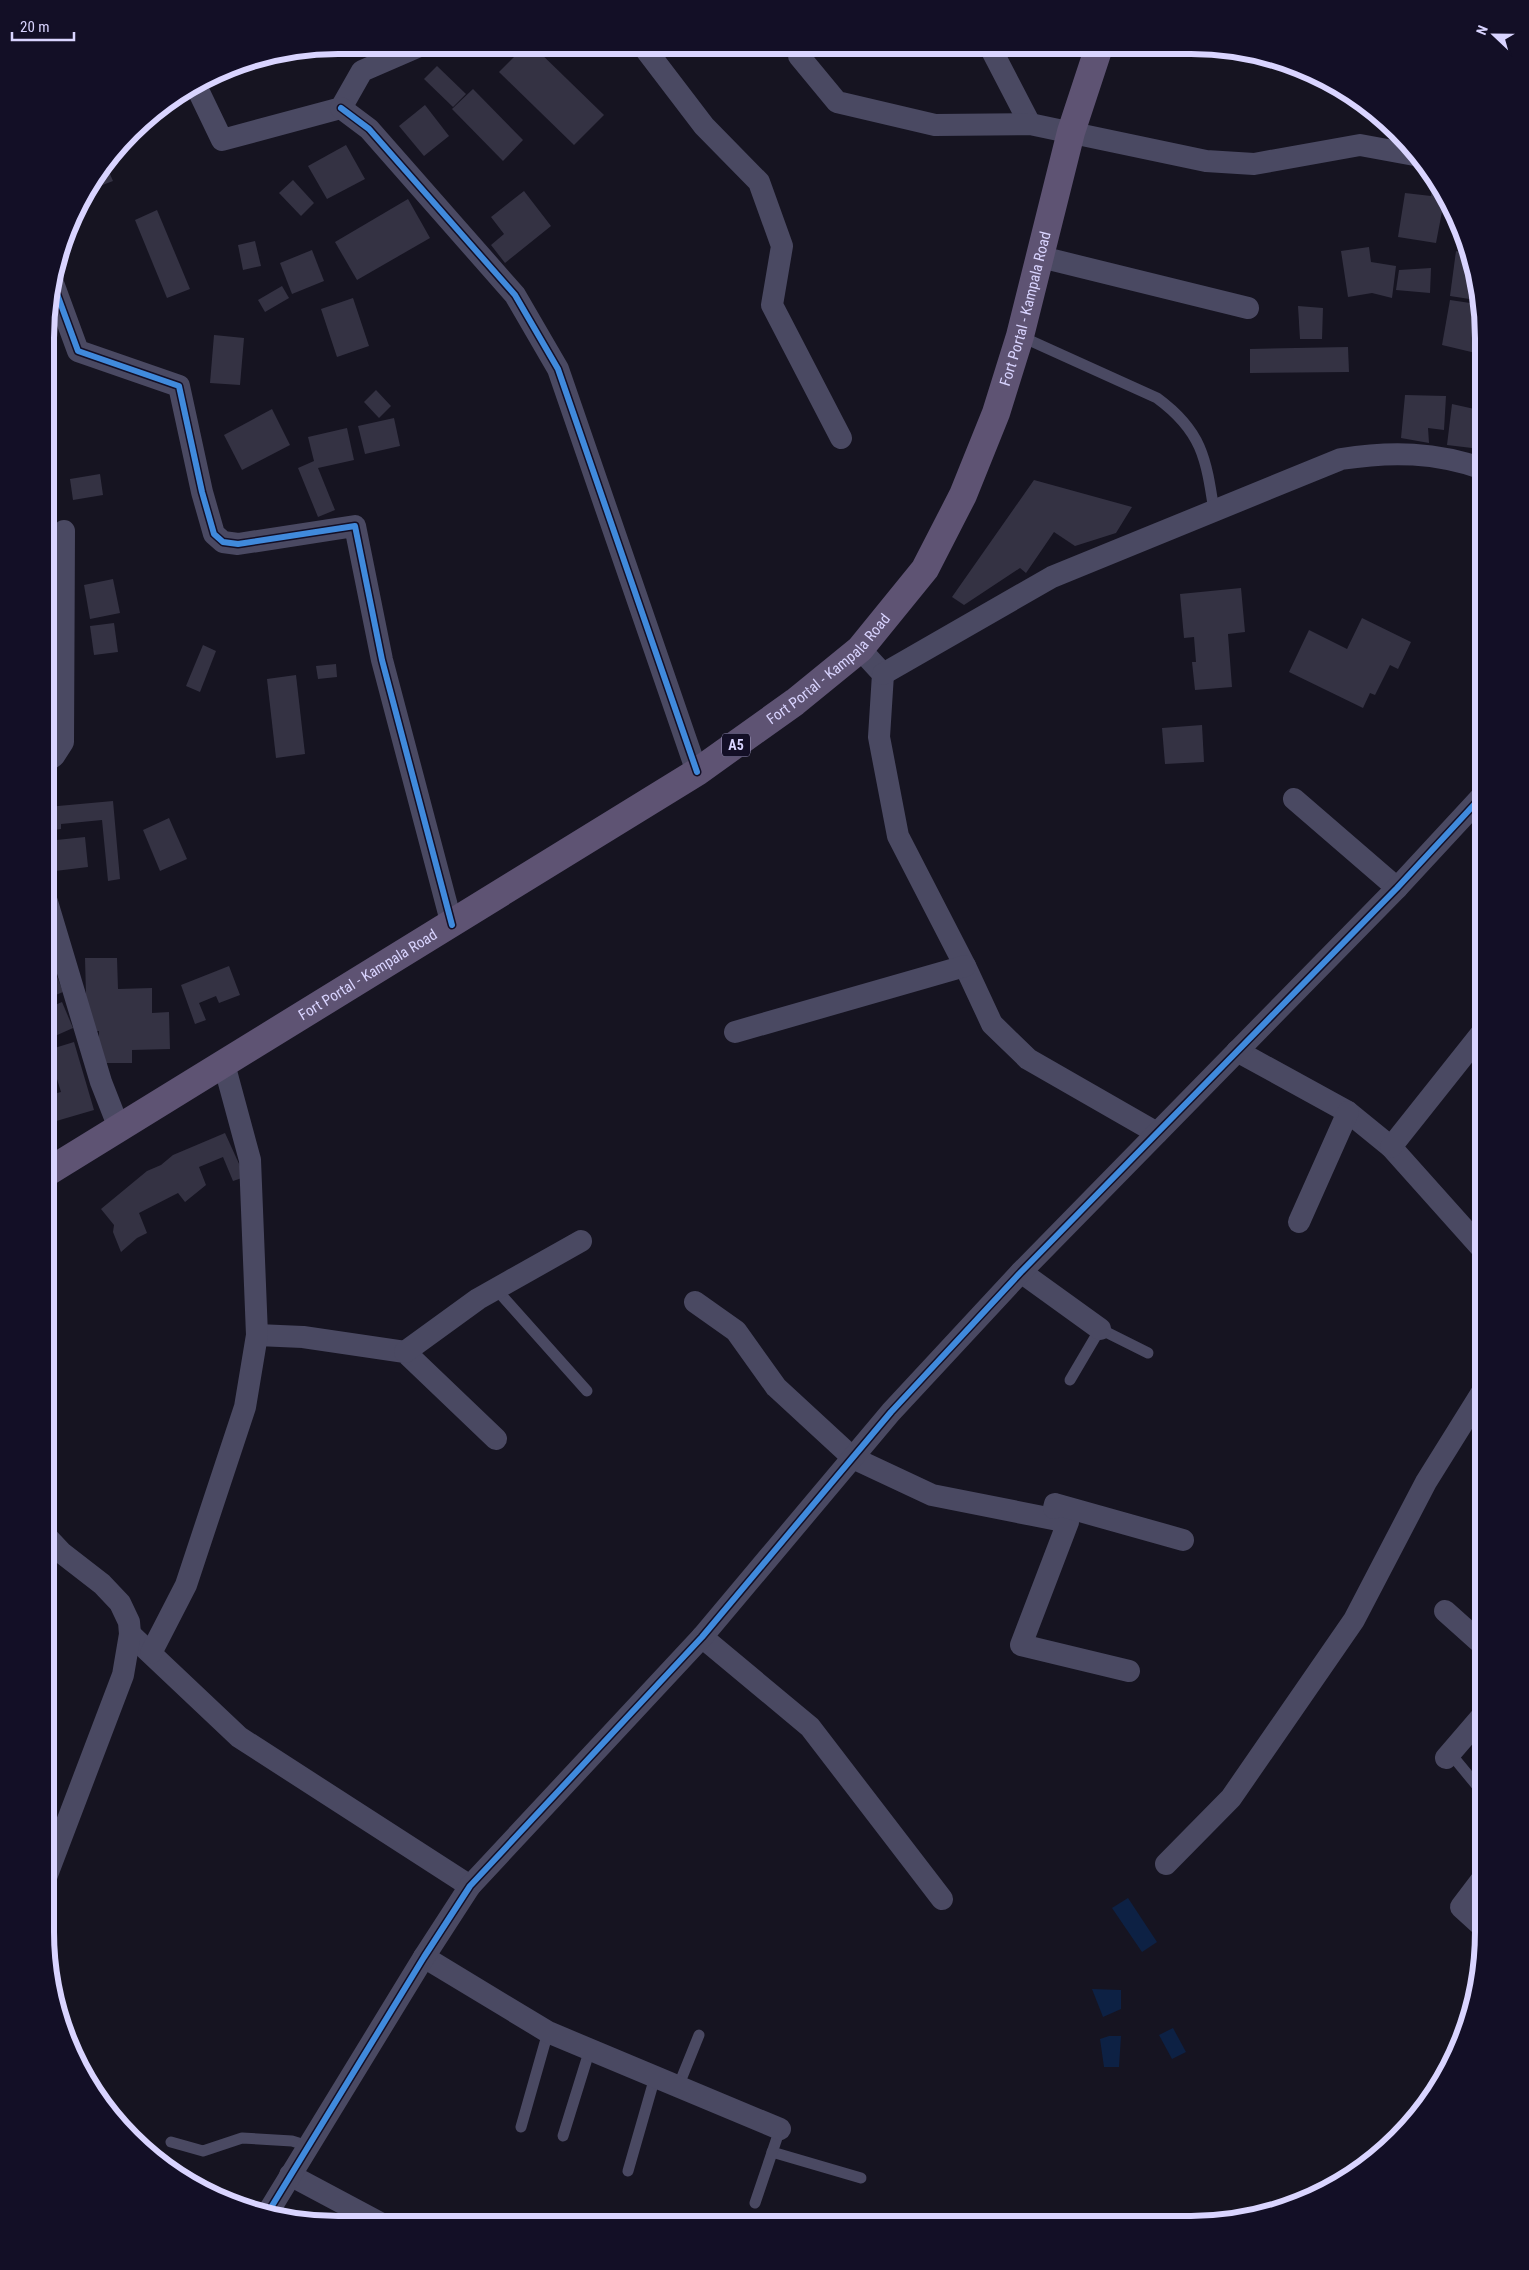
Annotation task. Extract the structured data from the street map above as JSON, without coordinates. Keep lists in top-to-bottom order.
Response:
{
  "streets": {
    "main road": ["Fort Portal - Kampala Road", "A5"]
  },
  "scale_bar": "20 m",
  "north": "left"
}
